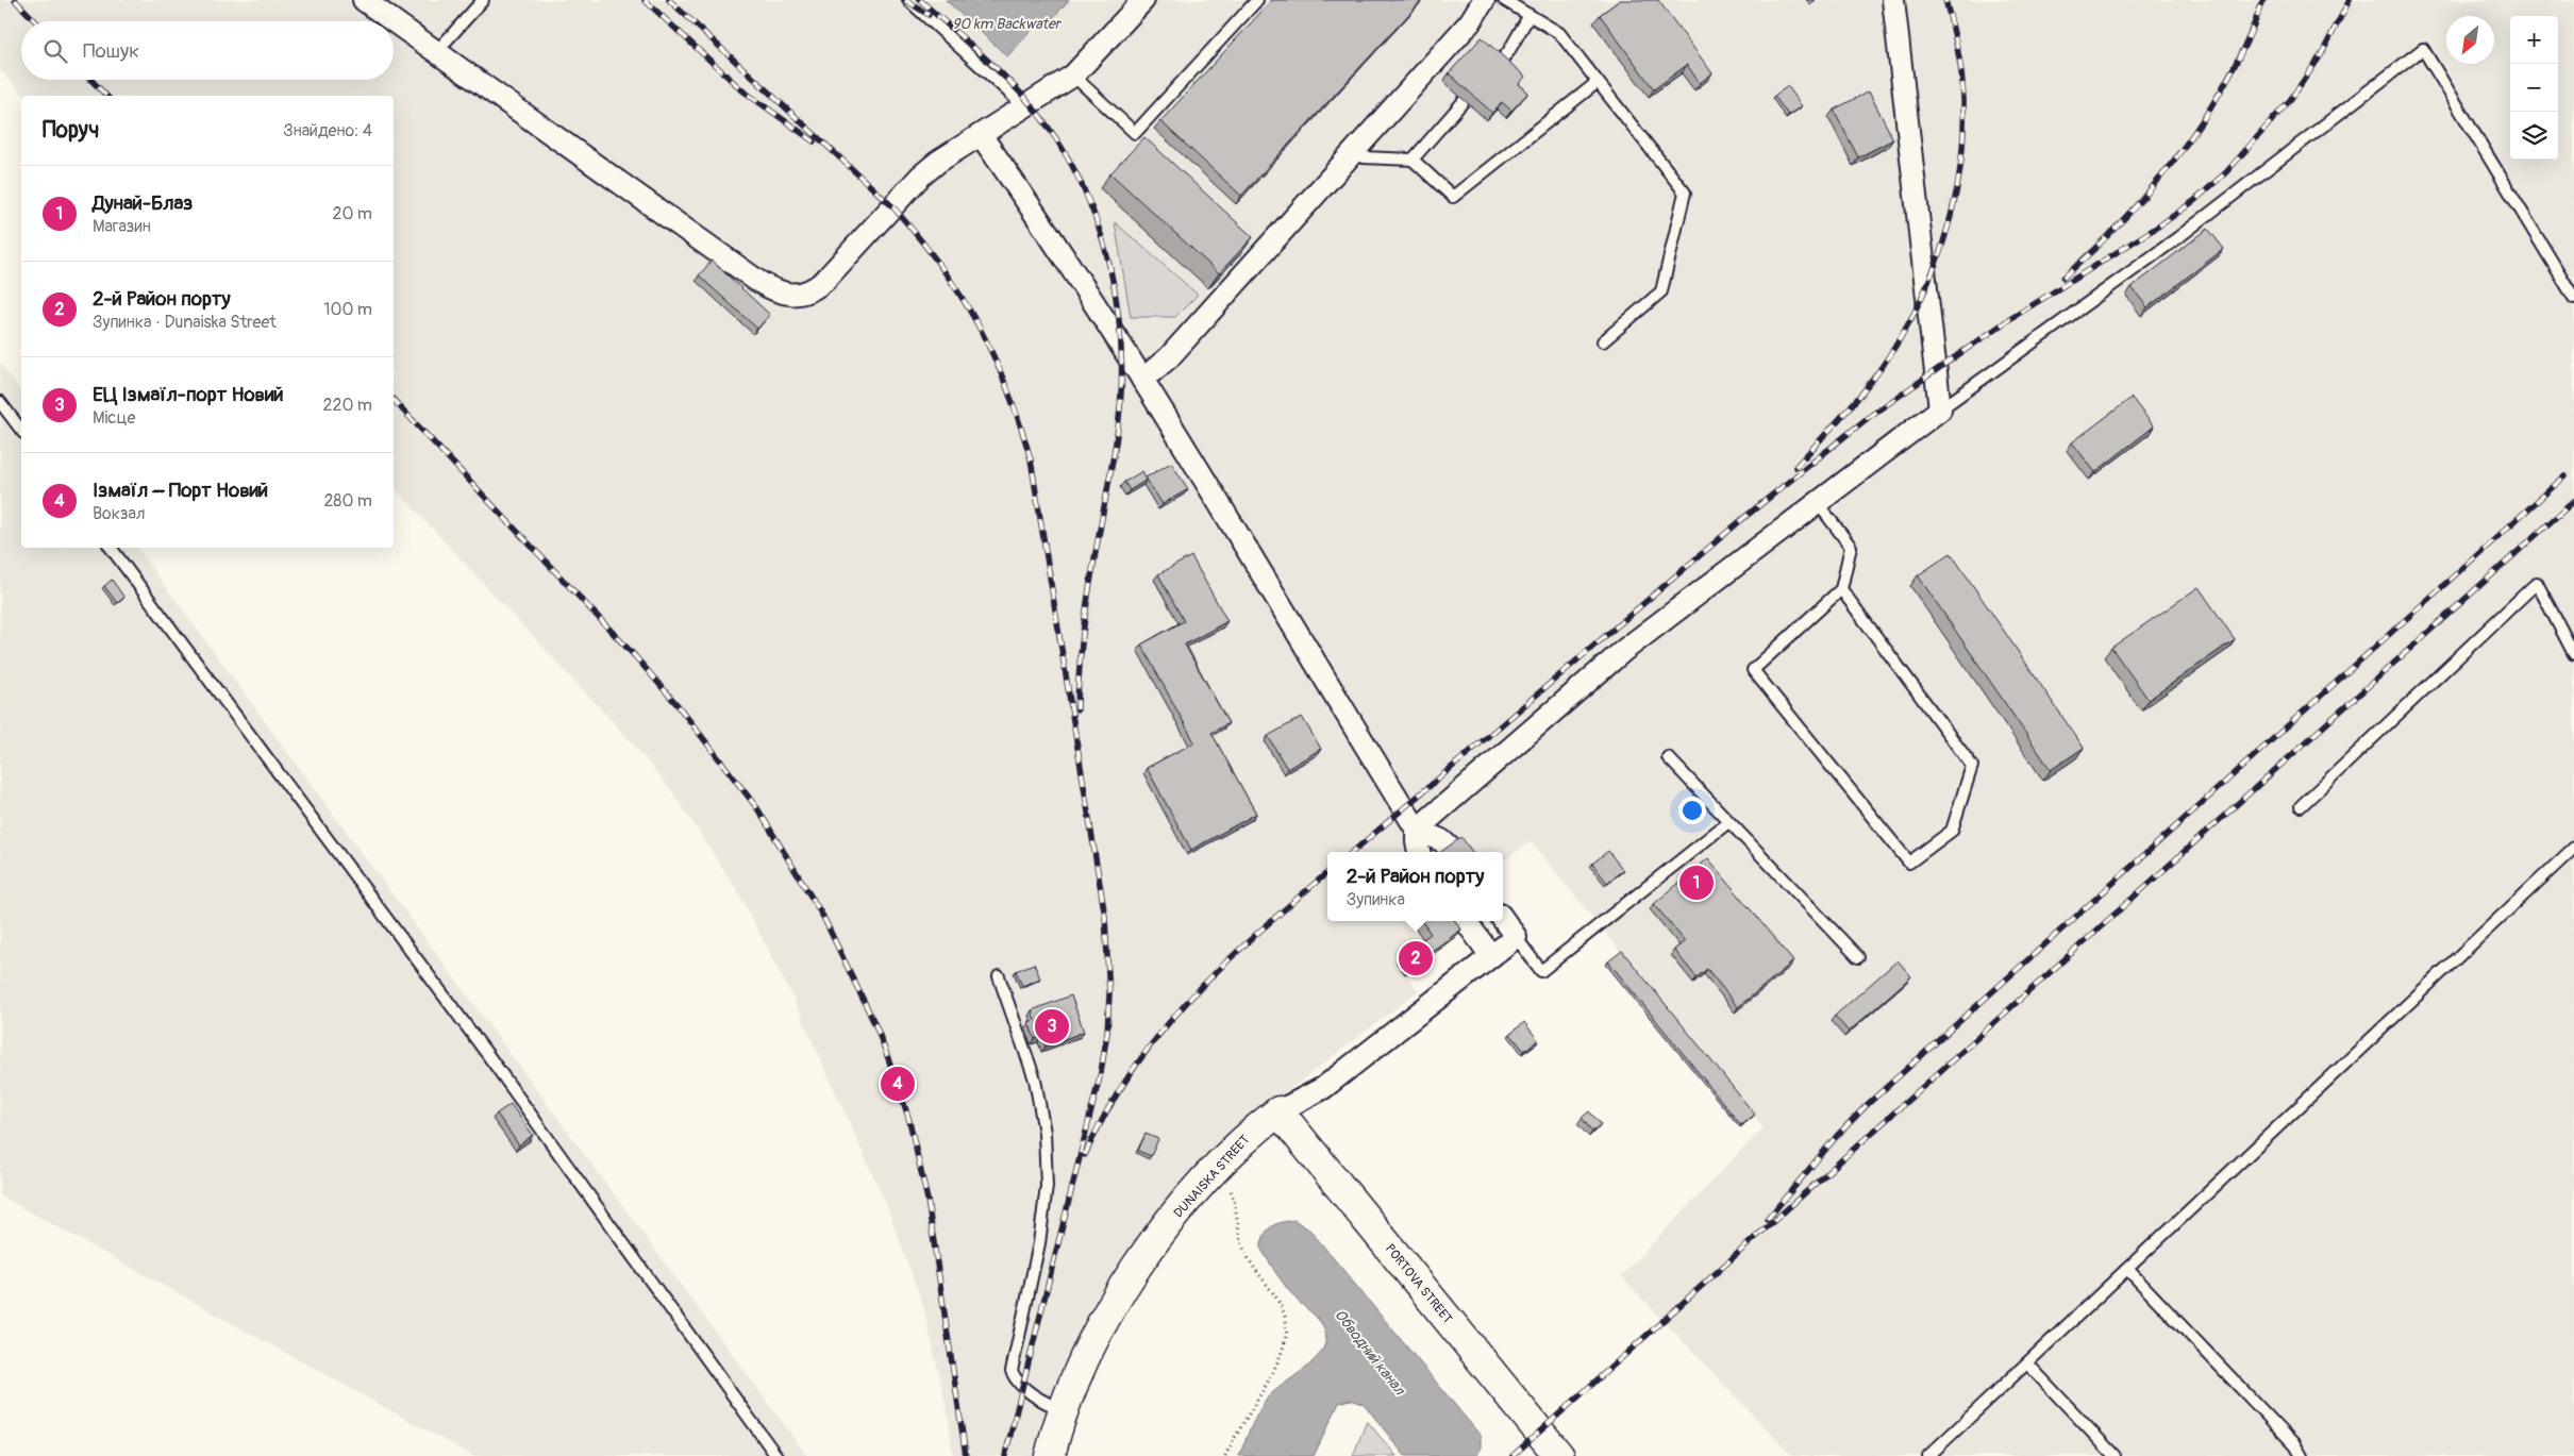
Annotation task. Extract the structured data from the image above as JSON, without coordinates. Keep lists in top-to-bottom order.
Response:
{
  "streets": {
    "street": ["DUNAISKA STREET", "PORTOVA STREET"]
  },
  "crossings": [
    ["DUNAISKA STREET", "PORTOVA STREET"]
  ],
  "water": ["90 km Backwater", "Обводний канал"],
  "north": "bottom left",
  "page": {
    "map_buttons": ["+", "−"],
    "search": "Пошук",
    "heading": ["Поруч", "Знайдено: 4"],
    "list": [
      {
        "mark": "1",
        "name": "Дунай-Блаз",
        "note": "Магазин",
        "value": "20 m"
      },
      {
        "mark": "2",
        "name": "2-й Район порту",
        "note": "Зупинка · Dunaiska Street",
        "value": "100 m"
      },
      {
        "mark": "3",
        "name": "ЕЦ Ізмаїл-порт Новий",
        "note": "Місце",
        "value": "220 m"
      },
      {
        "mark": "4",
        "name": "Ізмаїл – Порт Новий",
        "note": "Вокзал",
        "value": "280 m"
      }
    ],
    "popup": ["2-й Район порту", "Зупинка"],
    "pins": [
      "1",
      "2",
      "3",
      "4"
    ]
  }
}
